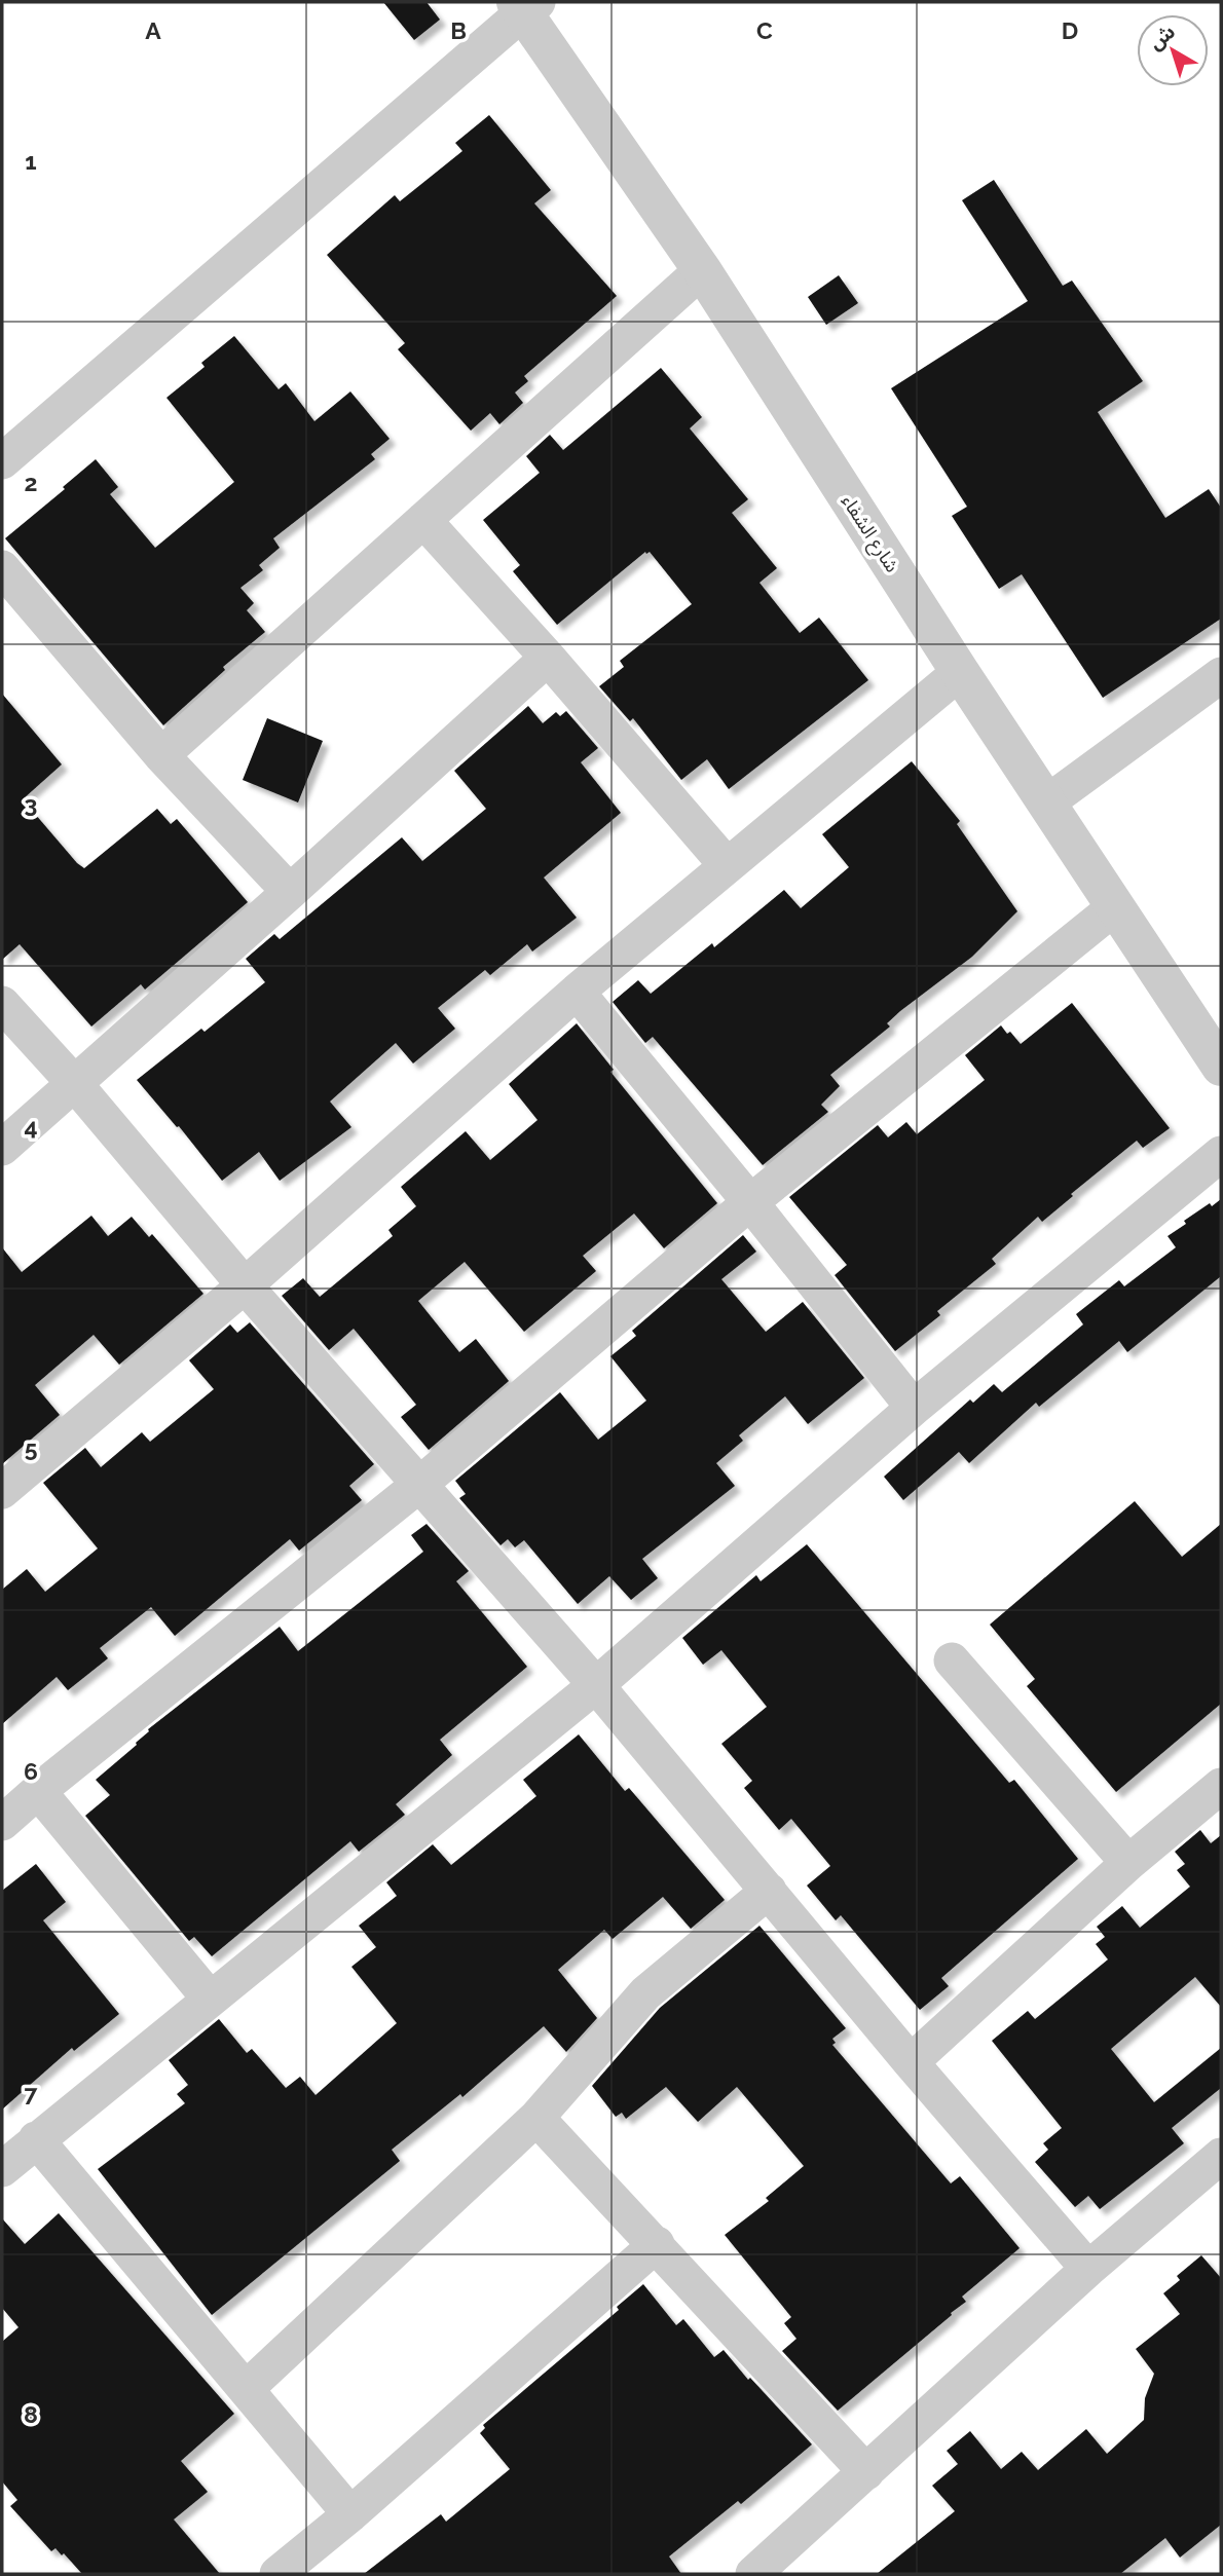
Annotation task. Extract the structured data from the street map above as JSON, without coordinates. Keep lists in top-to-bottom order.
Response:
{
  "streets": {
    "street": ["شارع الشفاء"]
  },
  "north": "top left",
  "grid": {
    "columns": [
      "A",
      "B",
      "C",
      "D"
    ],
    "rows": [
      "1",
      "2",
      "3",
      "4",
      "5",
      "6",
      "7",
      "8"
    ]
  }
}
